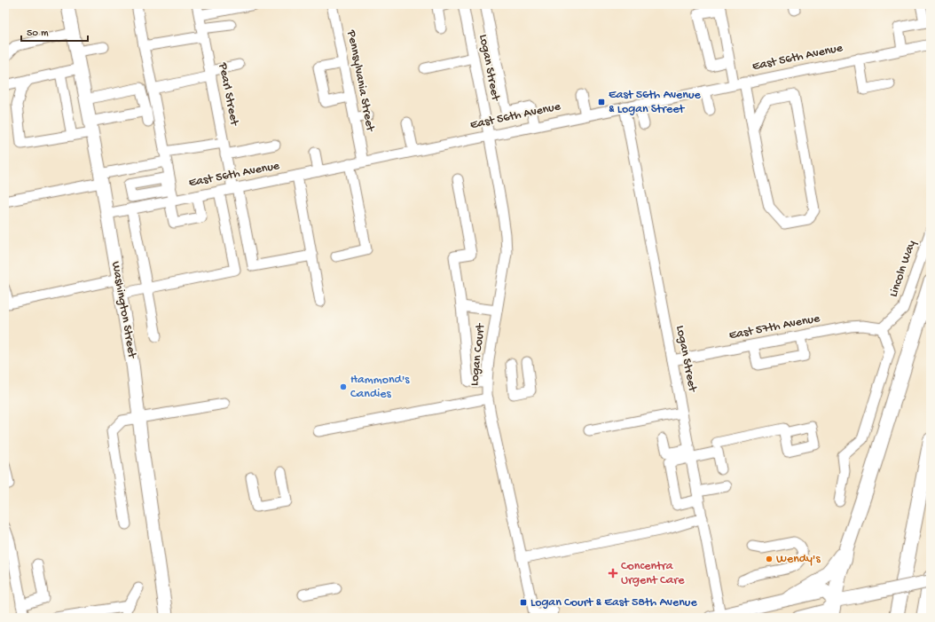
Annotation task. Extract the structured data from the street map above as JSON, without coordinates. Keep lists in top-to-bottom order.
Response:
{
  "streets": {
    "main road": ["Washington Street"],
    "street": [
      "East 56th Avenue",
      "Logan Street",
      "Pennsylvania Street",
      "Pearl Street",
      "Lincoln Way",
      "East 57th Avenue",
      "Logan Court"
    ]
  },
  "crossings": [
    ["East 56th Avenue", "Logan Street"],
    ["East 56th Avenue", "Pennsylvania Street"],
    ["East 56th Avenue", "Pearl Street"],
    ["East 56th Avenue", "Washington Street"],
    ["East 56th Avenue", "Logan Court"],
    ["Logan Street", "East 57th Avenue"],
    ["Logan Street", "Logan Court"],
    ["Lincoln Way", "East 57th Avenue"]
  ],
  "places": {
    "transit": ["East 56th Avenue & Logan Street", "Logan Court & East 58th Avenue"],
    "other": ["Hammond's Candies", "Wendy's"],
    "health": ["Concentra Urgent Care"]
  },
  "scale_bar": "50 m"
}
